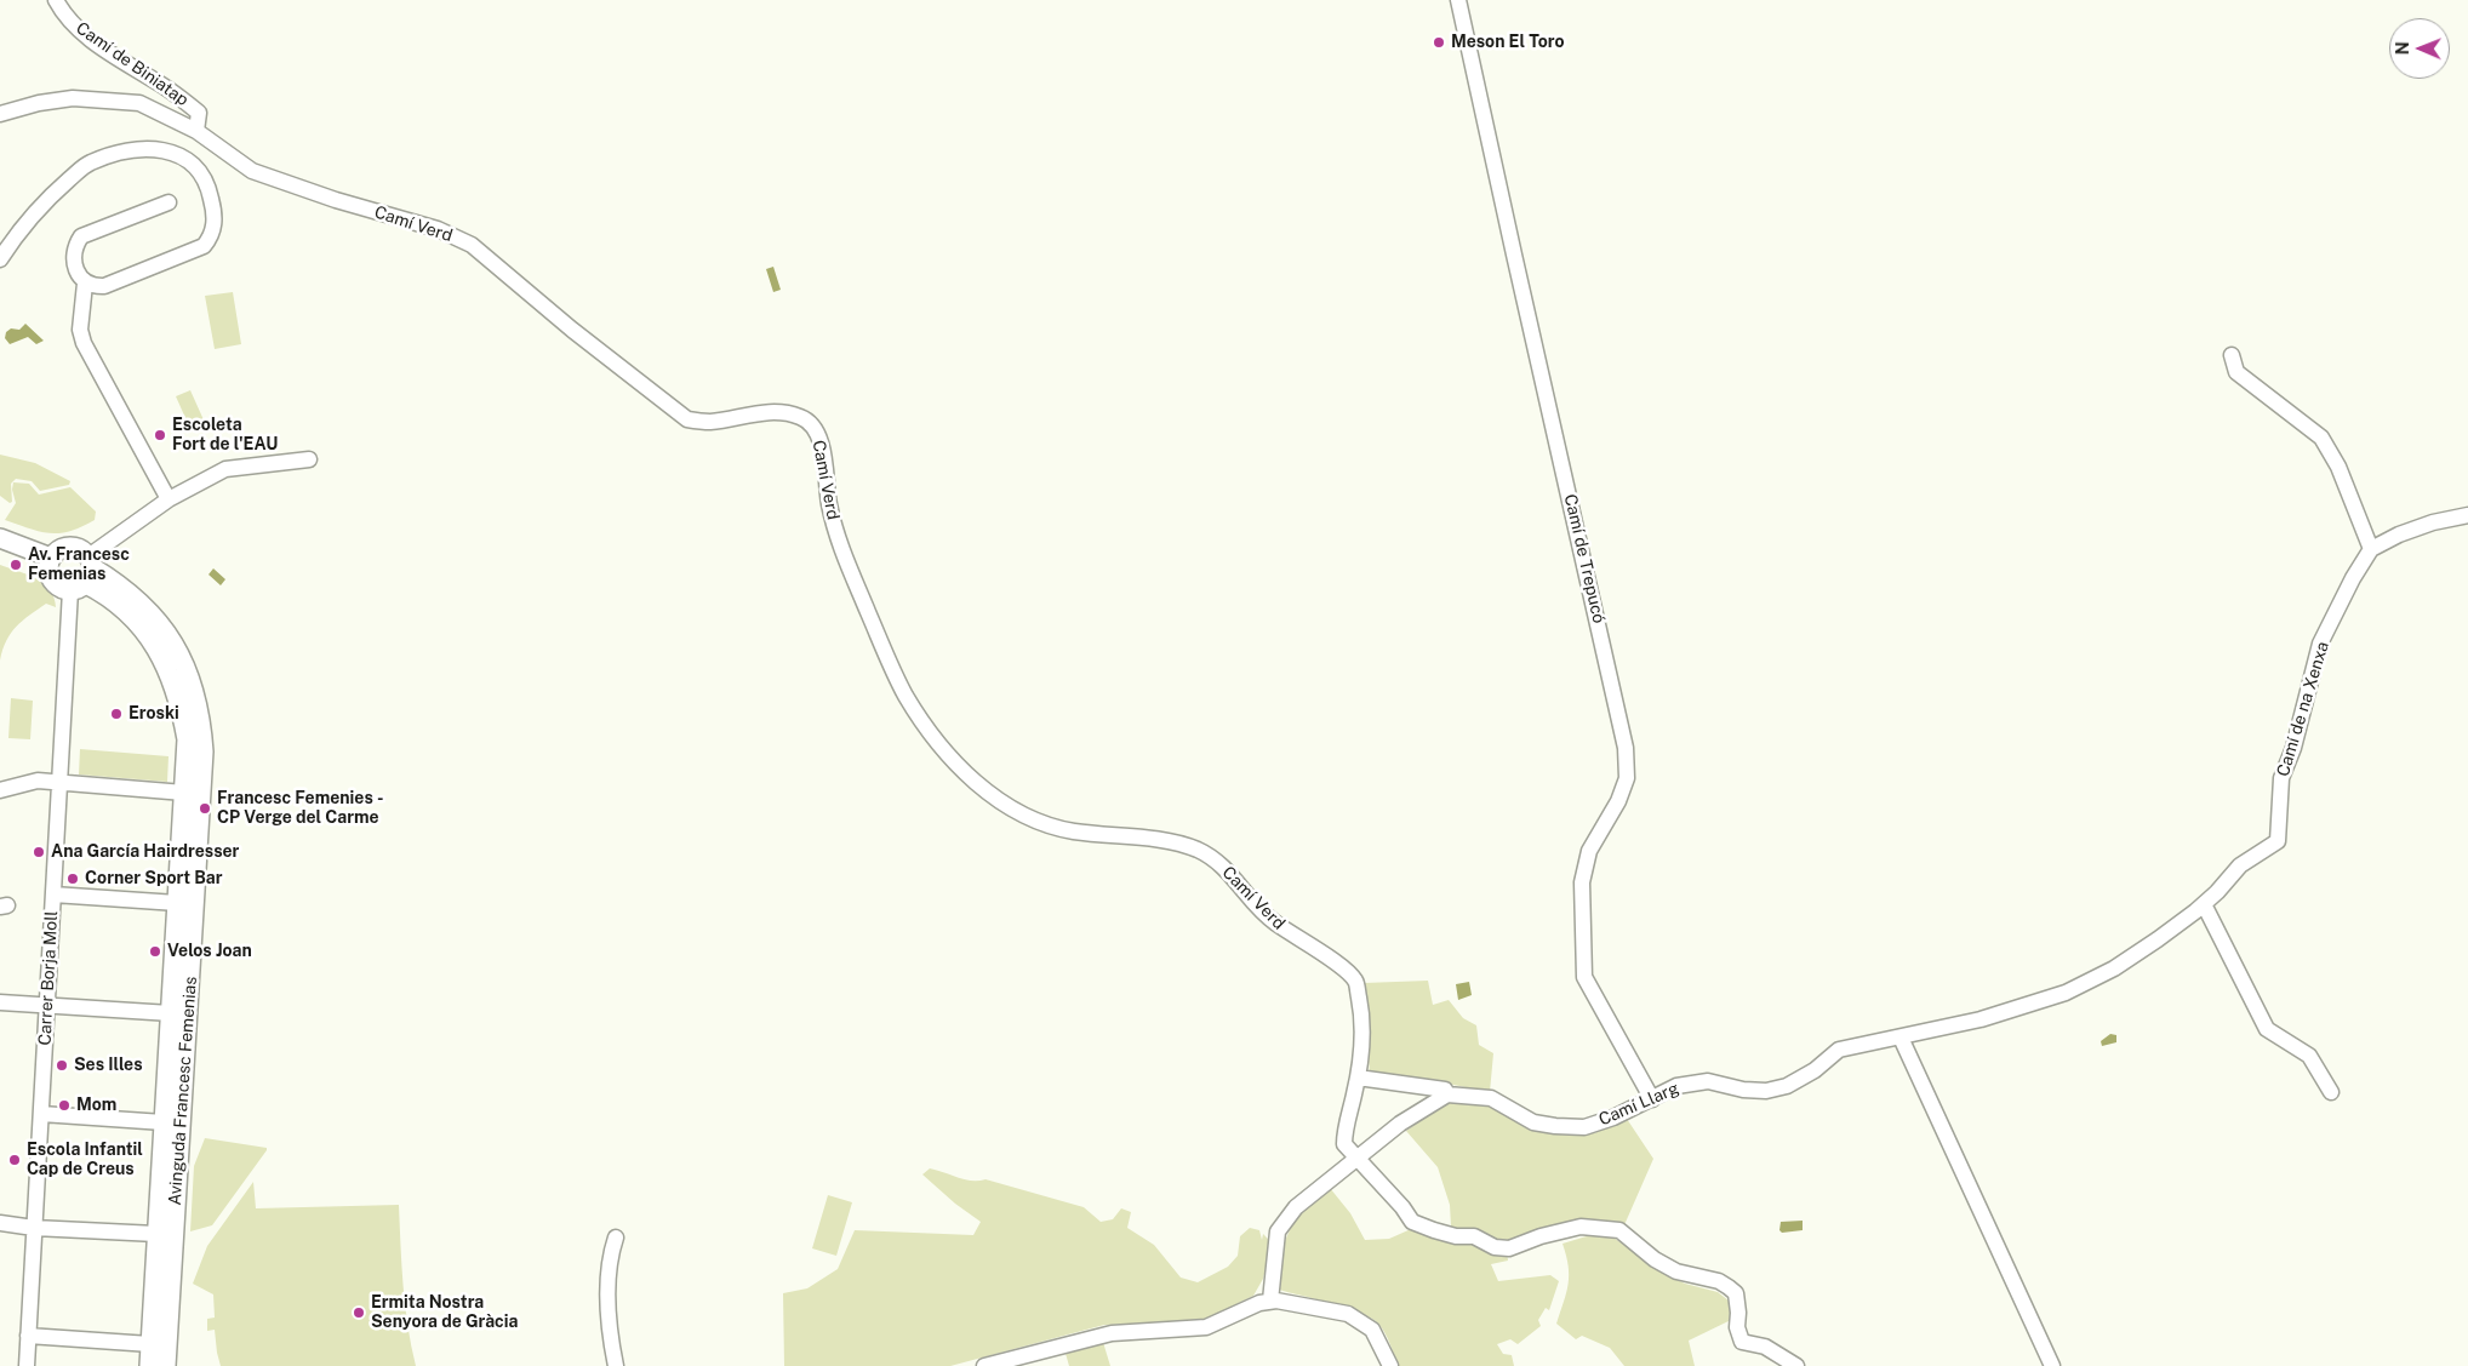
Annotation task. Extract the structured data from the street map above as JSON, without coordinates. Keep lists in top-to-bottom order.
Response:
{
  "streets": {
    "main road": ["Avinguda Francesc Femenias"],
    "street": [
      "Camí de Biniatap",
      "Camí Verd",
      "Camí de Trepucó",
      "Camí de na Xenxa",
      "Carrer Borja Moll",
      "Camí Llarg"
    ]
  },
  "crossings": [
    ["Camí de Biniatap", "Camí Verd"],
    ["Camí Verd", "Camí Llarg"],
    ["Camí de Trepucó", "Camí Llarg"],
    ["Camí de na Xenxa", "Camí Llarg"],
    ["Carrer Borja Moll", "Avinguda Francesc Femenias"]
  ],
  "places": [
    "Meson El Toro",
    "Escoleta Fort de l'EAU",
    "Av. Francesc Femenias",
    "Eroski",
    "Francesc Femenies - CP Verge del Carme",
    "Ana García Hairdresser",
    "Corner Sport Bar",
    "Velos Joan",
    "Ses Illes",
    "Mom",
    "Escola Infantil Cap de Creus",
    "Ermita Nostra Senyora de Gràcia"
  ],
  "north": "left"
}
